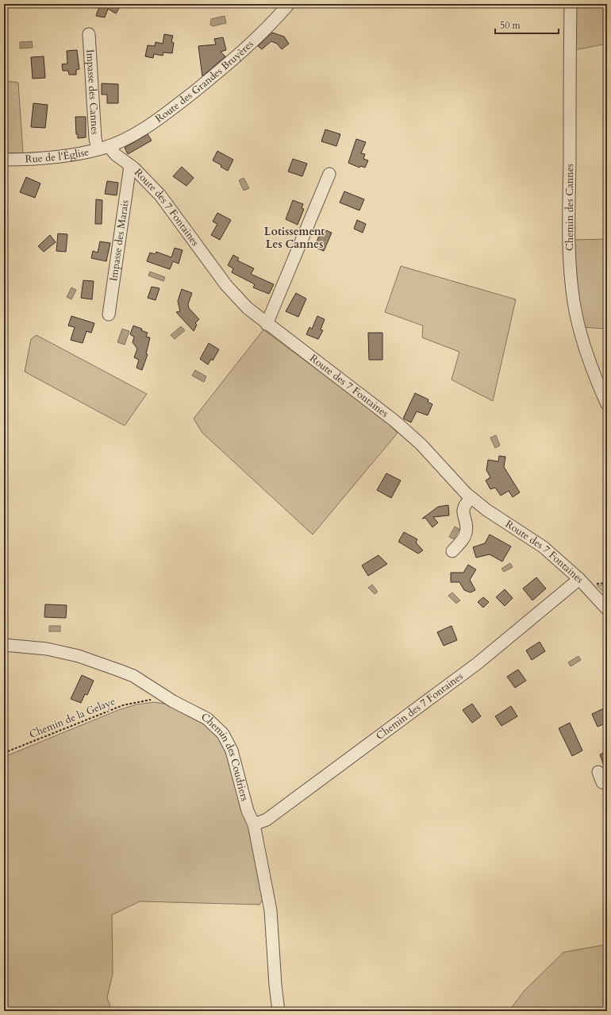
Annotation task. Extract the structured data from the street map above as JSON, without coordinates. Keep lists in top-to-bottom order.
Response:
{
  "streets": {
    "street": [
      "Route des Grandes Bruyères",
      "Impasse des Cannes",
      "Rue de l'Église",
      "Chemin des Cannes",
      "Route des 7 Fontaines",
      "Impasse des Marais",
      "Chemin des 7 Fontaines",
      "Chemin des Coudriers"
    ],
    "path": ["Chemin de la Gelaye"]
  },
  "crossings": [
    ["Route des Grandes Bruyères", "Impasse des Cannes"],
    ["Route des Grandes Bruyères", "Rue de l'Église"],
    ["Route des Grandes Bruyères", "Route des 7 Fontaines"],
    ["Impasse des Cannes", "Rue de l'Église"],
    ["Impasse des Cannes", "Route des 7 Fontaines"],
    ["Rue de l'Église", "Route des 7 Fontaines"],
    ["Route des 7 Fontaines", "Impasse des Marais"],
    ["Route des 7 Fontaines", "Chemin des 7 Fontaines"],
    ["Chemin des 7 Fontaines", "Chemin des Coudriers"]
  ],
  "districts": ["Lotissement Les Cannes"],
  "scale_bar": "50 m"
}
